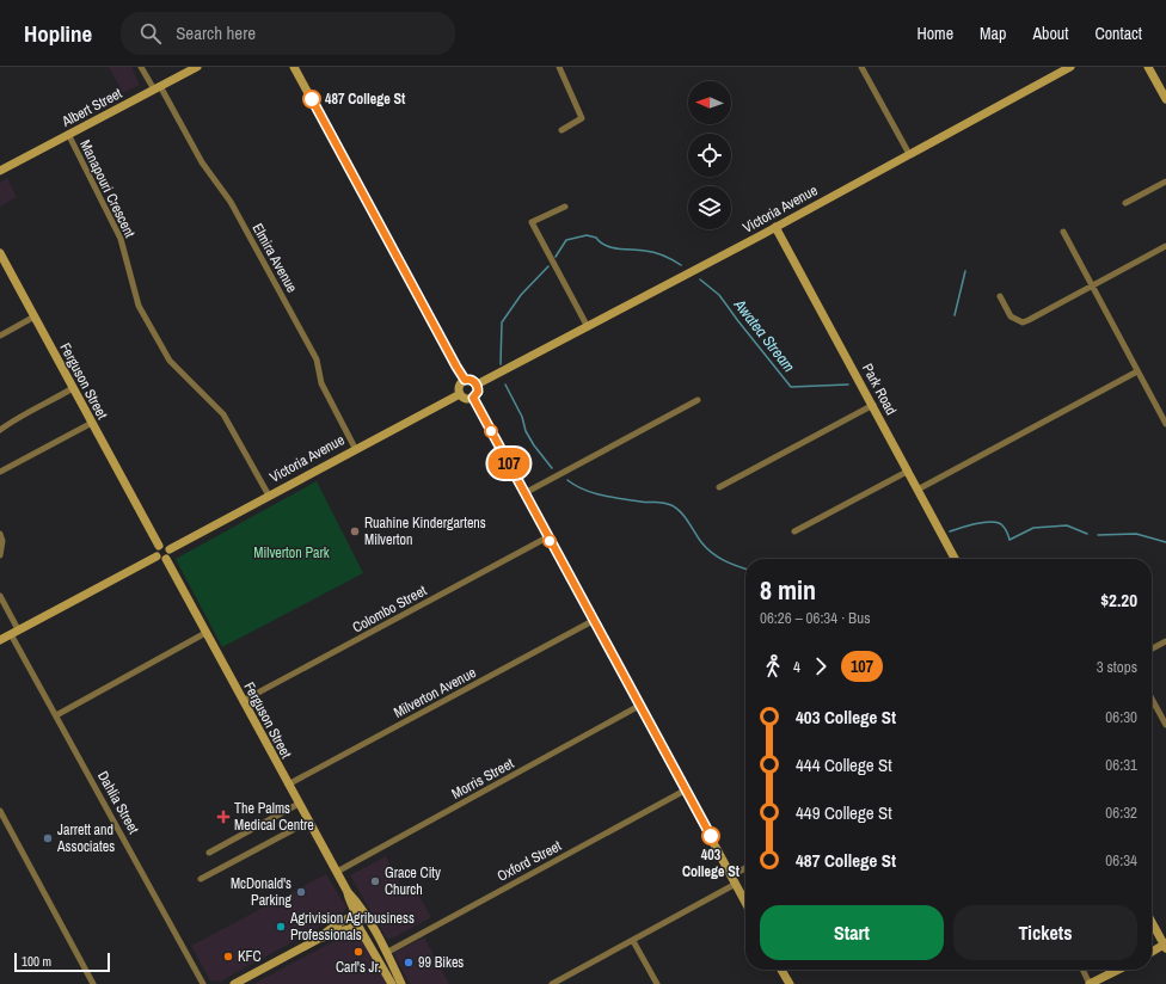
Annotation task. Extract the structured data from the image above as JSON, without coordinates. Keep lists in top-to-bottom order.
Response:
{
  "streets": {
    "street": [
      "Albert Street",
      "Manapouri Crescent",
      "Victoria Avenue",
      "Elmira Avenue",
      "Ferguson Street",
      "Park Road",
      "Colombo Street",
      "Milverton Avenue",
      "Morris Street",
      "Dahlia Street",
      "Oxford Street"
    ]
  },
  "crossings": [
    ["Albert Street", "Manapouri Crescent"],
    ["Albert Street", "Elmira Avenue"],
    ["Manapouri Crescent", "Victoria Avenue"],
    ["Victoria Avenue", "Elmira Avenue"],
    ["Victoria Avenue", "Ferguson Street"],
    ["Victoria Avenue", "Park Road"],
    ["Ferguson Street", "Colombo Street"],
    ["Ferguson Street", "Milverton Avenue"],
    ["Ferguson Street", "Morris Street"],
    ["Ferguson Street", "Oxford Street"]
  ],
  "water": ["Awatea Stream"],
  "parks": ["Milverton Park"],
  "places": {
    "other": [
      "487 College St",
      "Ruahine Kindergartens Milverton",
      "403 College St",
      "Jarrett and Associates",
      "Grace City Church",
      "McDonald's Parking",
      "Agrivision Agribusiness Professionals",
      "Carl's Jr.",
      "KFC",
      "99 Bikes"
    ],
    "health": ["The Palms Medical Centre"]
  },
  "lines": ["bus line 107"],
  "scale_bar": "100 m",
  "north": "left",
  "page": {
    "header": "Hopline",
    "search": "Search here",
    "nav": [
      "Home",
      "Map",
      "About",
      "Contact"
    ],
    "on_map": "107",
    "heading": ["8 min", "06:26 – 06:34 · Bus", "$2.20"],
    "legs": ["4", "107", "3 stops"],
    "list": [
      {
        "name": "403 College St",
        "value": "06:30"
      },
      {
        "name": "444 College St",
        "value": "06:31"
      },
      {
        "name": "449 College St",
        "value": "06:32"
      },
      {
        "name": "487 College St",
        "value": "06:34"
      }
    ],
    "buttons": ["Start", "Tickets"],
    "scale": "100 m"
  }
}
